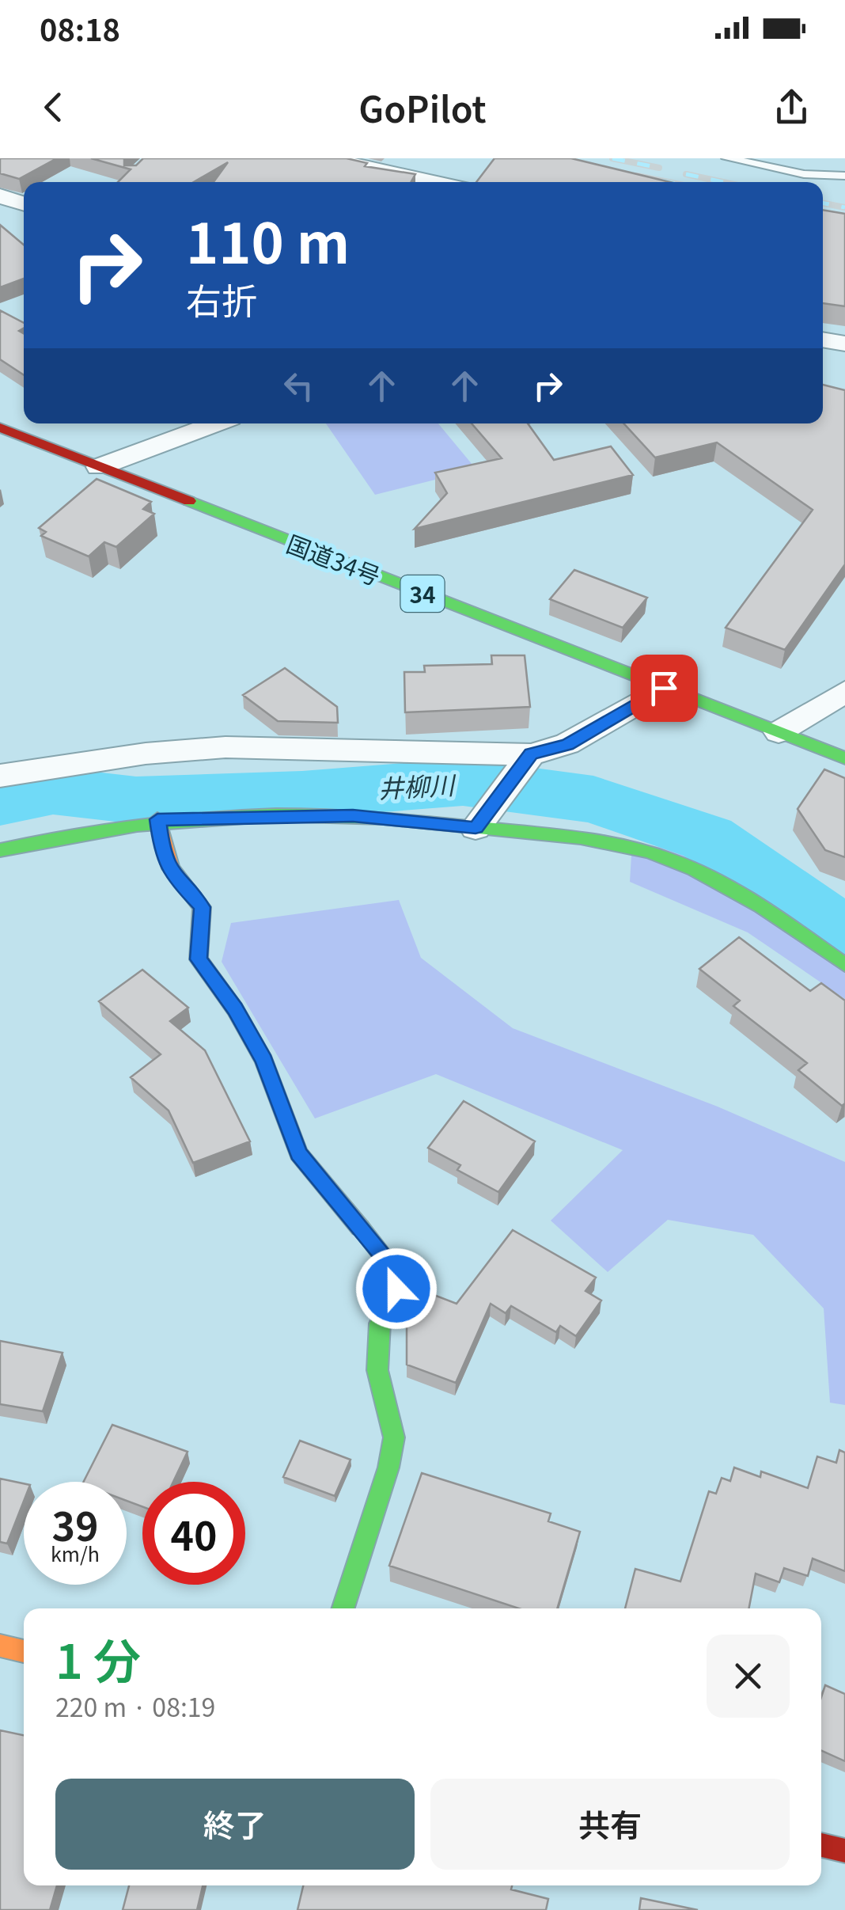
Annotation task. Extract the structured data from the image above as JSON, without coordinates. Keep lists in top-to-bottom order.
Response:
{
  "streets": {
    "main road": ["国道34号", "34"]
  },
  "water": ["井柳川"],
  "page": {
    "status": "08:18",
    "header": "GoPilot",
    "turn": ["110 m", "右折"],
    "speed": "39 km/h",
    "limit": "40",
    "heading": ["1 分", "220 m · 08:19"],
    "buttons": ["終了", "共有"]
  }
}
